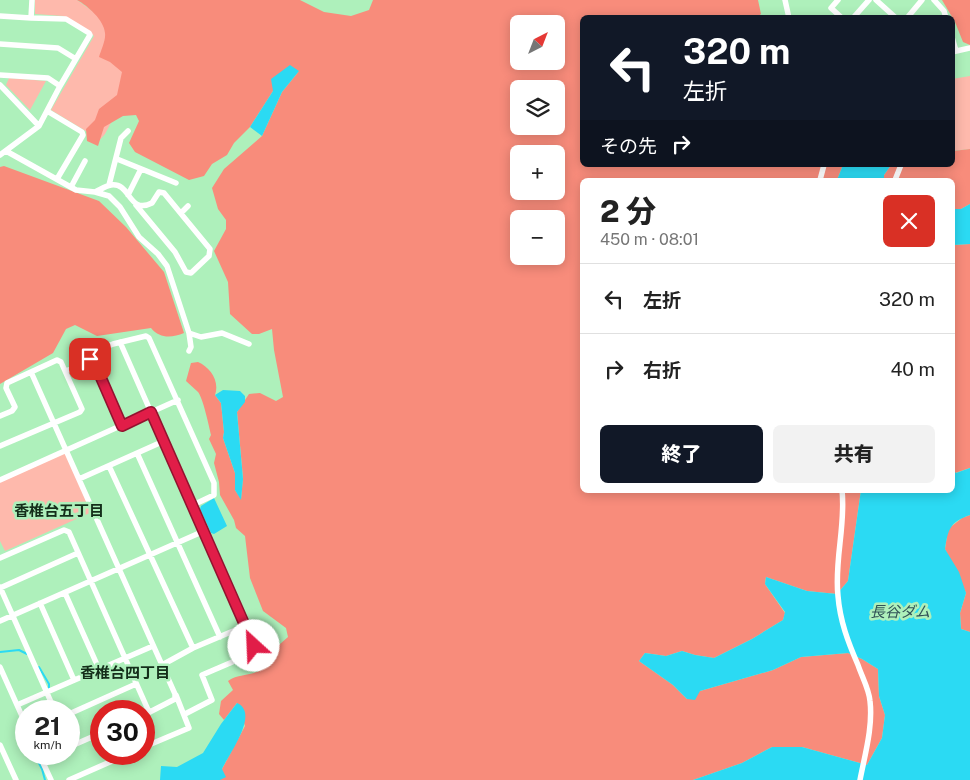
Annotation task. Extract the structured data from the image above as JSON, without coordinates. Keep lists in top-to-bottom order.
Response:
{
  "districts": ["香椎台五丁目", "香椎台四丁目"],
  "water": ["長谷ダム"],
  "north": "top right",
  "page": {
    "map_buttons": ["+", "−"],
    "turn": ["320 m", "左折"],
    "then": "その先",
    "heading": ["2 分", "450 m · 08:01"],
    "list": [
      {
        "name": "左折",
        "value": "320 m"
      },
      {
        "name": "右折",
        "value": "40 m"
      }
    ],
    "buttons": ["終了", "共有"],
    "speed": "21 km/h",
    "limit": "30"
  }
}
